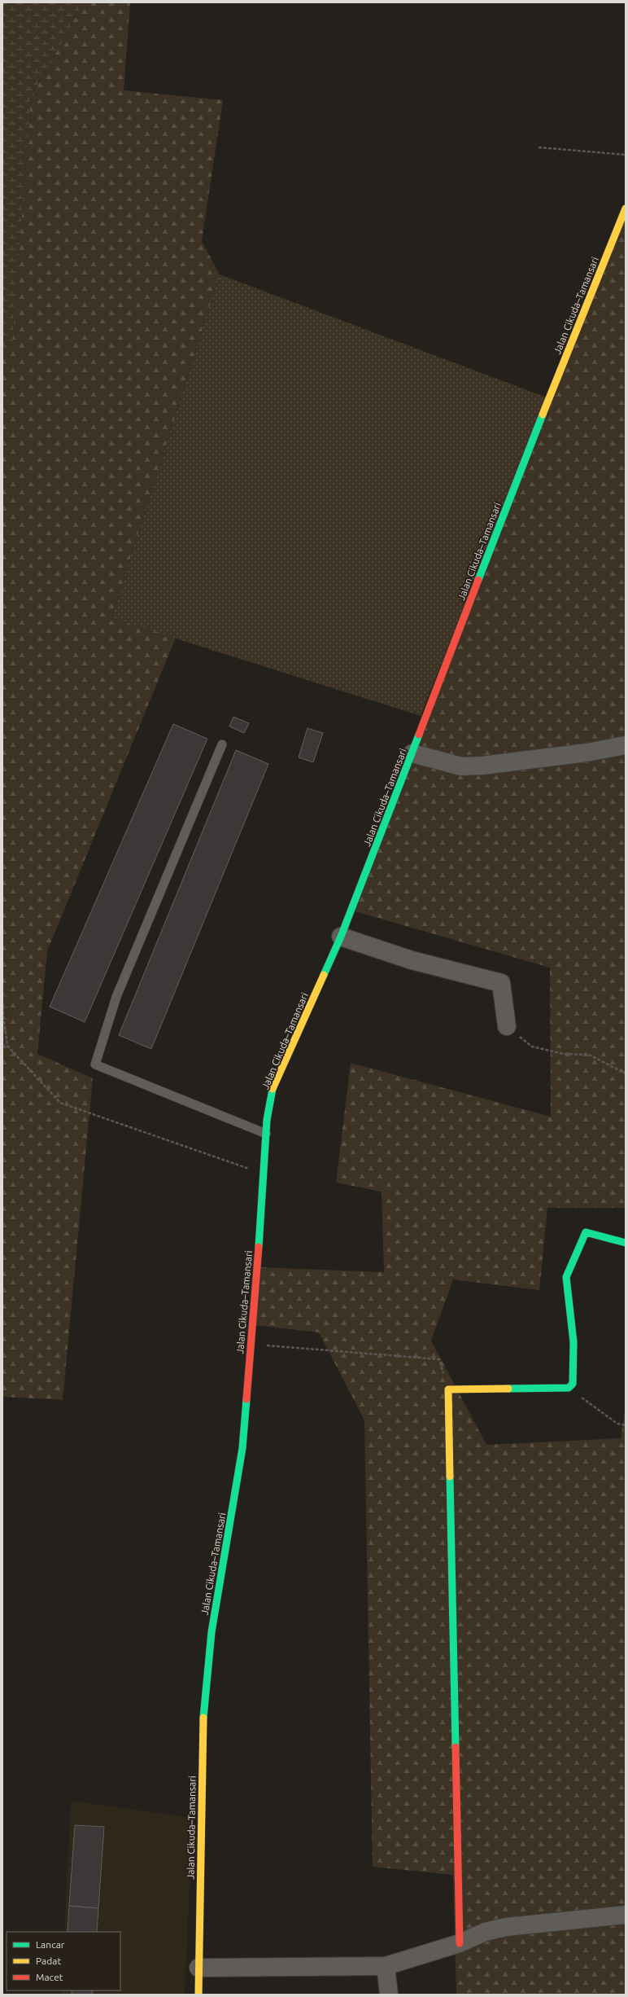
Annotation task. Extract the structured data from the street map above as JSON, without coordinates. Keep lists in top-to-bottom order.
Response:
{
  "streets": {
    "street": ["Jalan Cikuda–Tamansari"]
  },
  "legend": ["Lancar", "Padat", "Macet"]
}
